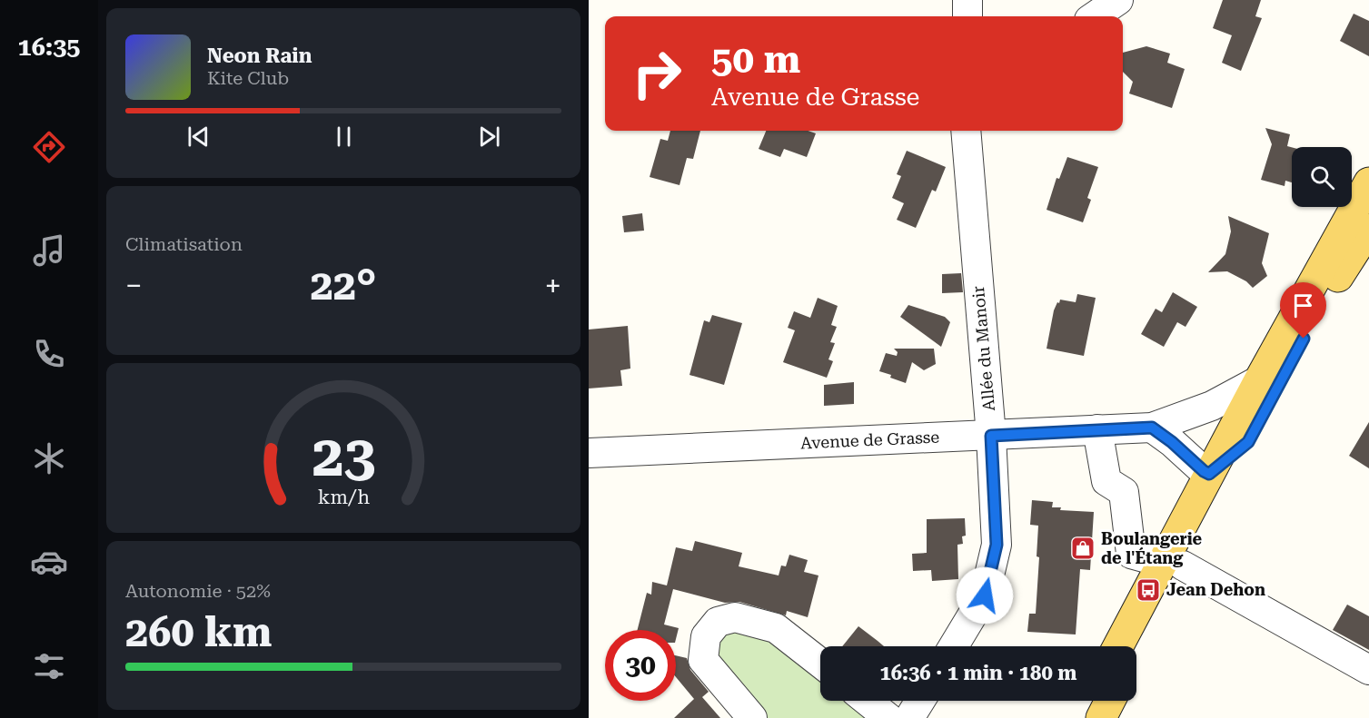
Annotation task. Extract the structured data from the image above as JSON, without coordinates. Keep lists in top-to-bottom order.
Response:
{
  "streets": {
    "street": ["Allée du Manoir", "Avenue de Grasse"]
  },
  "crossings": [
    ["Allée du Manoir", "Avenue de Grasse"]
  ],
  "places": {
    "shop": ["Boulangerie de l'Étang"],
    "bus stop": ["Jean Dehon"]
  },
  "page": {
    "tabs": "16:35",
    "turn": ["50 m", "Avenue de Grasse"],
    "song": ["Neon Rain", "Kite Club"],
    "tile": [
      "Climatisation",
      ["Autonomie · 52%", "260 km"]
    ],
    "heat": ["−", "22°", "+"],
    "limit": "30",
    "trip": "16:36 · 1 min · 180 m",
    "gauge": ["23", "km/h"]
  }
}
